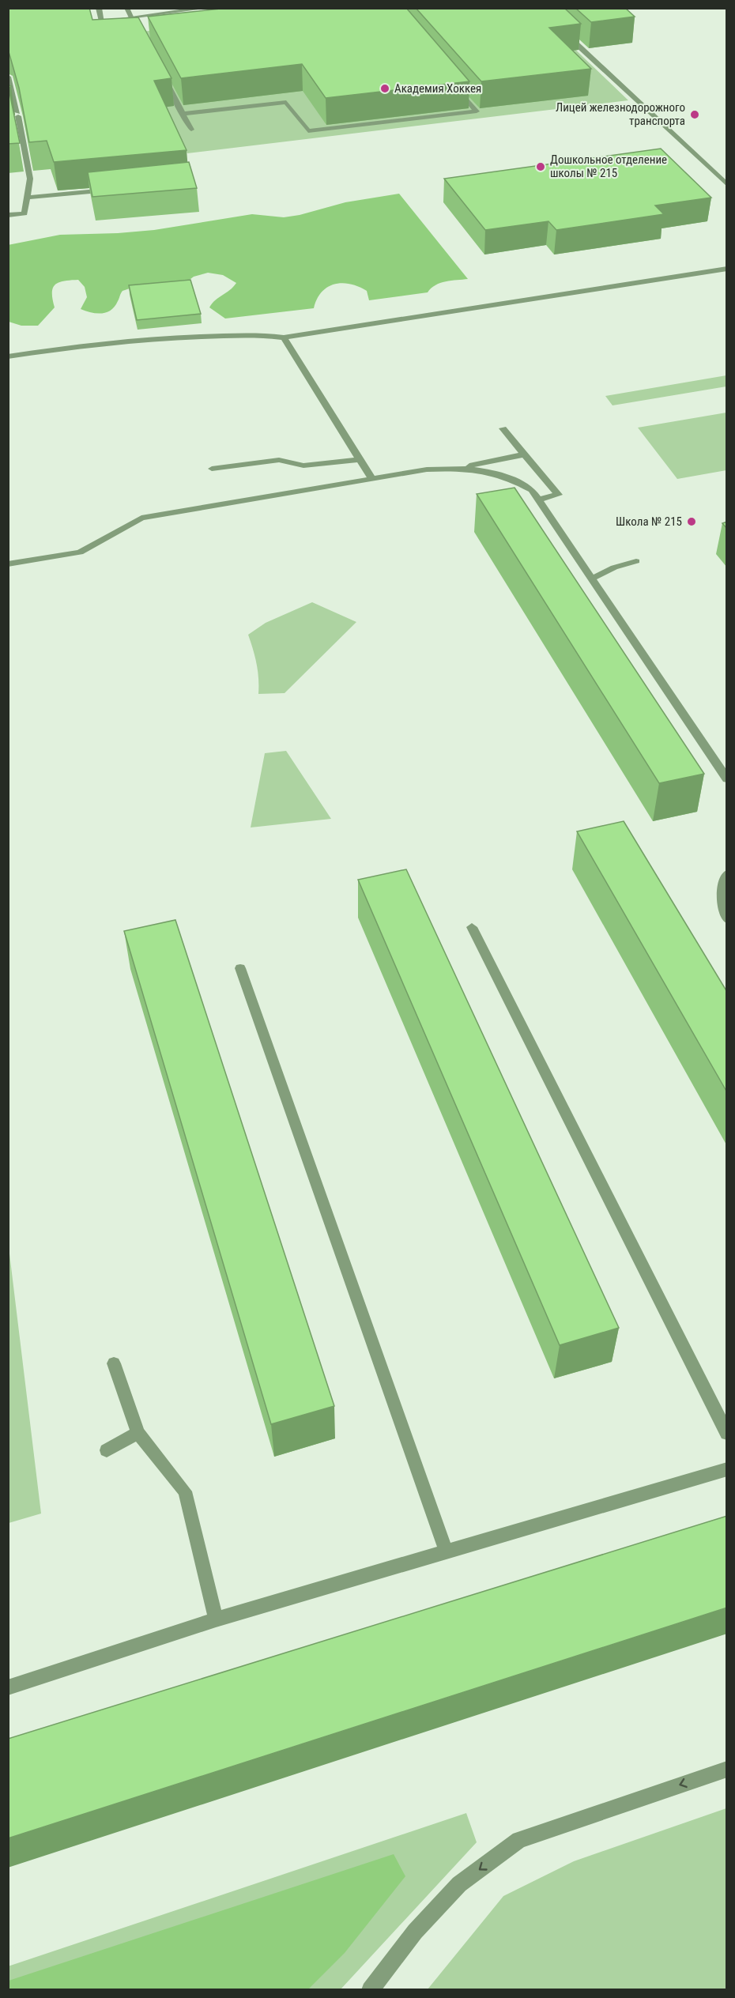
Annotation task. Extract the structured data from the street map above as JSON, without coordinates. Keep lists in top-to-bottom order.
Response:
{
  "places": [
    "Академия Хоккея",
    "Лицей железнодорожного транспорта",
    "Дошкольное отделение школы № 215",
    "Школа № 215"
  ]
}
